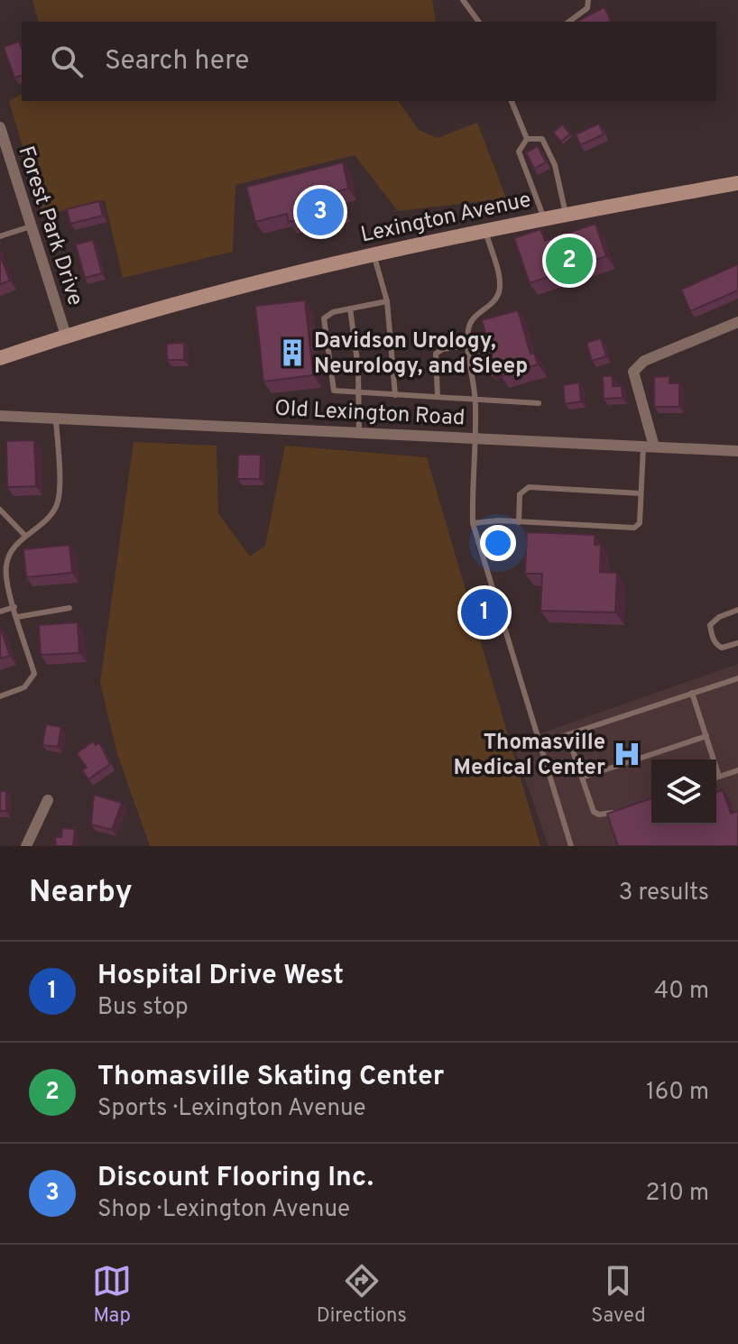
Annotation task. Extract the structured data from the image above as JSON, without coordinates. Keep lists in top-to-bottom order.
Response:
{
  "streets": {
    "main road": ["Lexington Avenue"],
    "street": ["Forest Park Drive", "Old Lexington Road"]
  },
  "crossings": [
    ["Lexington Avenue", "Forest Park Drive"]
  ],
  "places": {
    "building": ["Davidson Urology, Neurology, and Sleep"],
    "hospital": ["Thomasville Medical Center"]
  },
  "page": {
    "search": "Search here",
    "pins": ["3", "2", "1"],
    "heading": ["Nearby", "3 results"],
    "list": [
      {
        "mark": "1",
        "name": "Hospital Drive West",
        "note": "Bus stop",
        "value": "40 m"
      },
      {
        "mark": "2",
        "name": "Thomasville Skating Center",
        "note": "Sports · Lexington Avenue",
        "value": "160 m"
      },
      {
        "mark": "3",
        "name": "Discount Flooring Inc.",
        "note": "Shop · Lexington Avenue",
        "value": "210 m"
      }
    ],
    "nav": ["Map", "Directions", "Saved"]
  }
}
